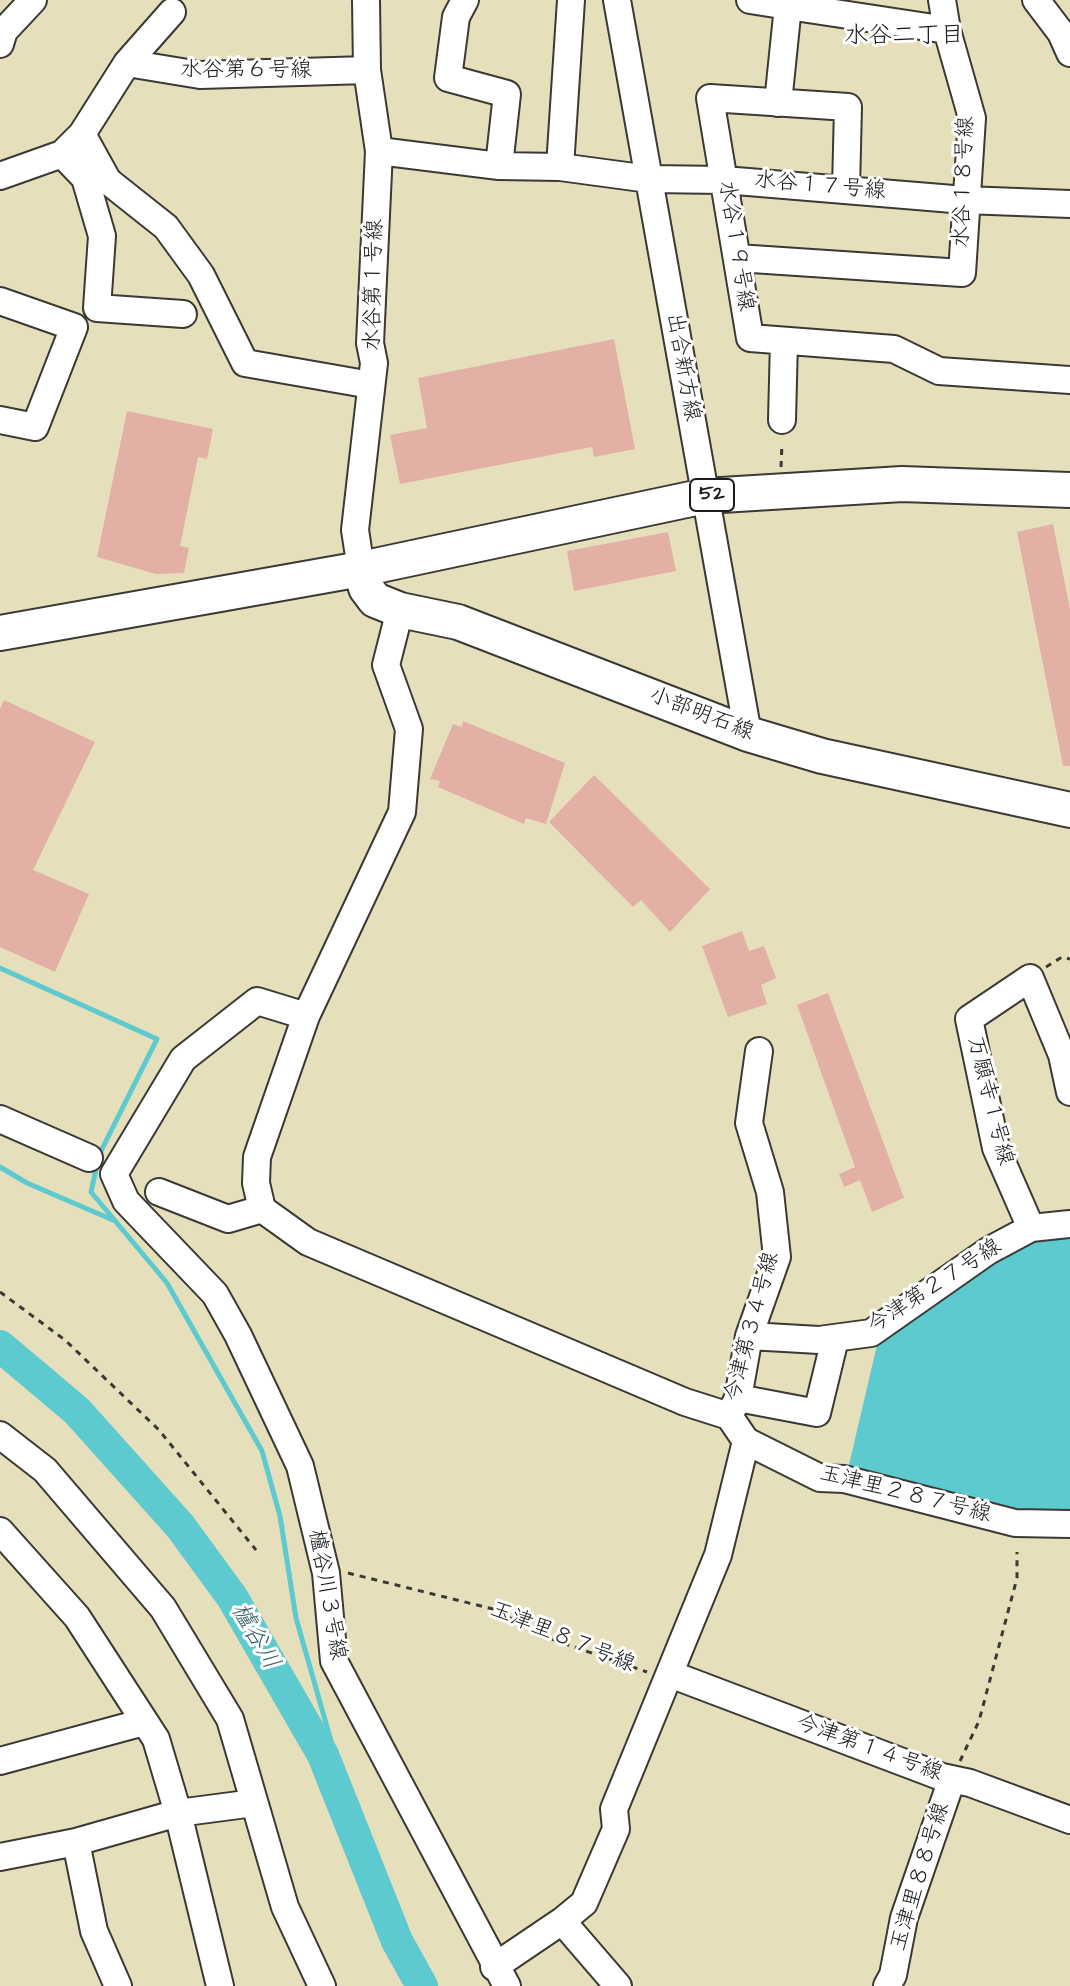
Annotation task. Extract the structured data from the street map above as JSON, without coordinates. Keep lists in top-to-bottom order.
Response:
{
  "streets": {
    "main road": ["52", "小部明石線"],
    "street": [
      "水谷第６号線",
      "水谷１８号線",
      "水谷１７号線",
      "水谷１９号線",
      "水谷第１号線",
      "出合新方線",
      "万願寺１号線",
      "今津第２７号線",
      "今津第３４号線",
      "玉津里２８７号線",
      "櫨谷川３号線",
      "今津第１４号線",
      "玉津里８８号線"
    ],
    "path": ["玉津里８７号線"]
  },
  "crossings": [
    ["水谷第６号線", "水谷第１号線"],
    ["水谷１８号線", "水谷１７号線"],
    ["水谷１８号線", "水谷１９号線"],
    ["水谷１７号線", "水谷１９号線"],
    ["水谷１７号線", "水谷第１号線"],
    ["水谷１７号線", "出合新方線"],
    ["水谷第１号線", "52"],
    ["水谷第１号線", "小部明石線"],
    ["出合新方線", "52"],
    ["出合新方線", "小部明石線"],
    ["52", "小部明石線"],
    ["万願寺１号線", "今津第２７号線"],
    ["今津第２７号線", "今津第３４号線"],
    ["櫨谷川３号線", "玉津里８７号線"],
    ["玉津里８７号線", "今津第１４号線"],
    ["今津第１４号線", "玉津里８８号線"]
  ],
  "districts": ["水谷二丁目"],
  "water": ["櫨谷川"]
}
